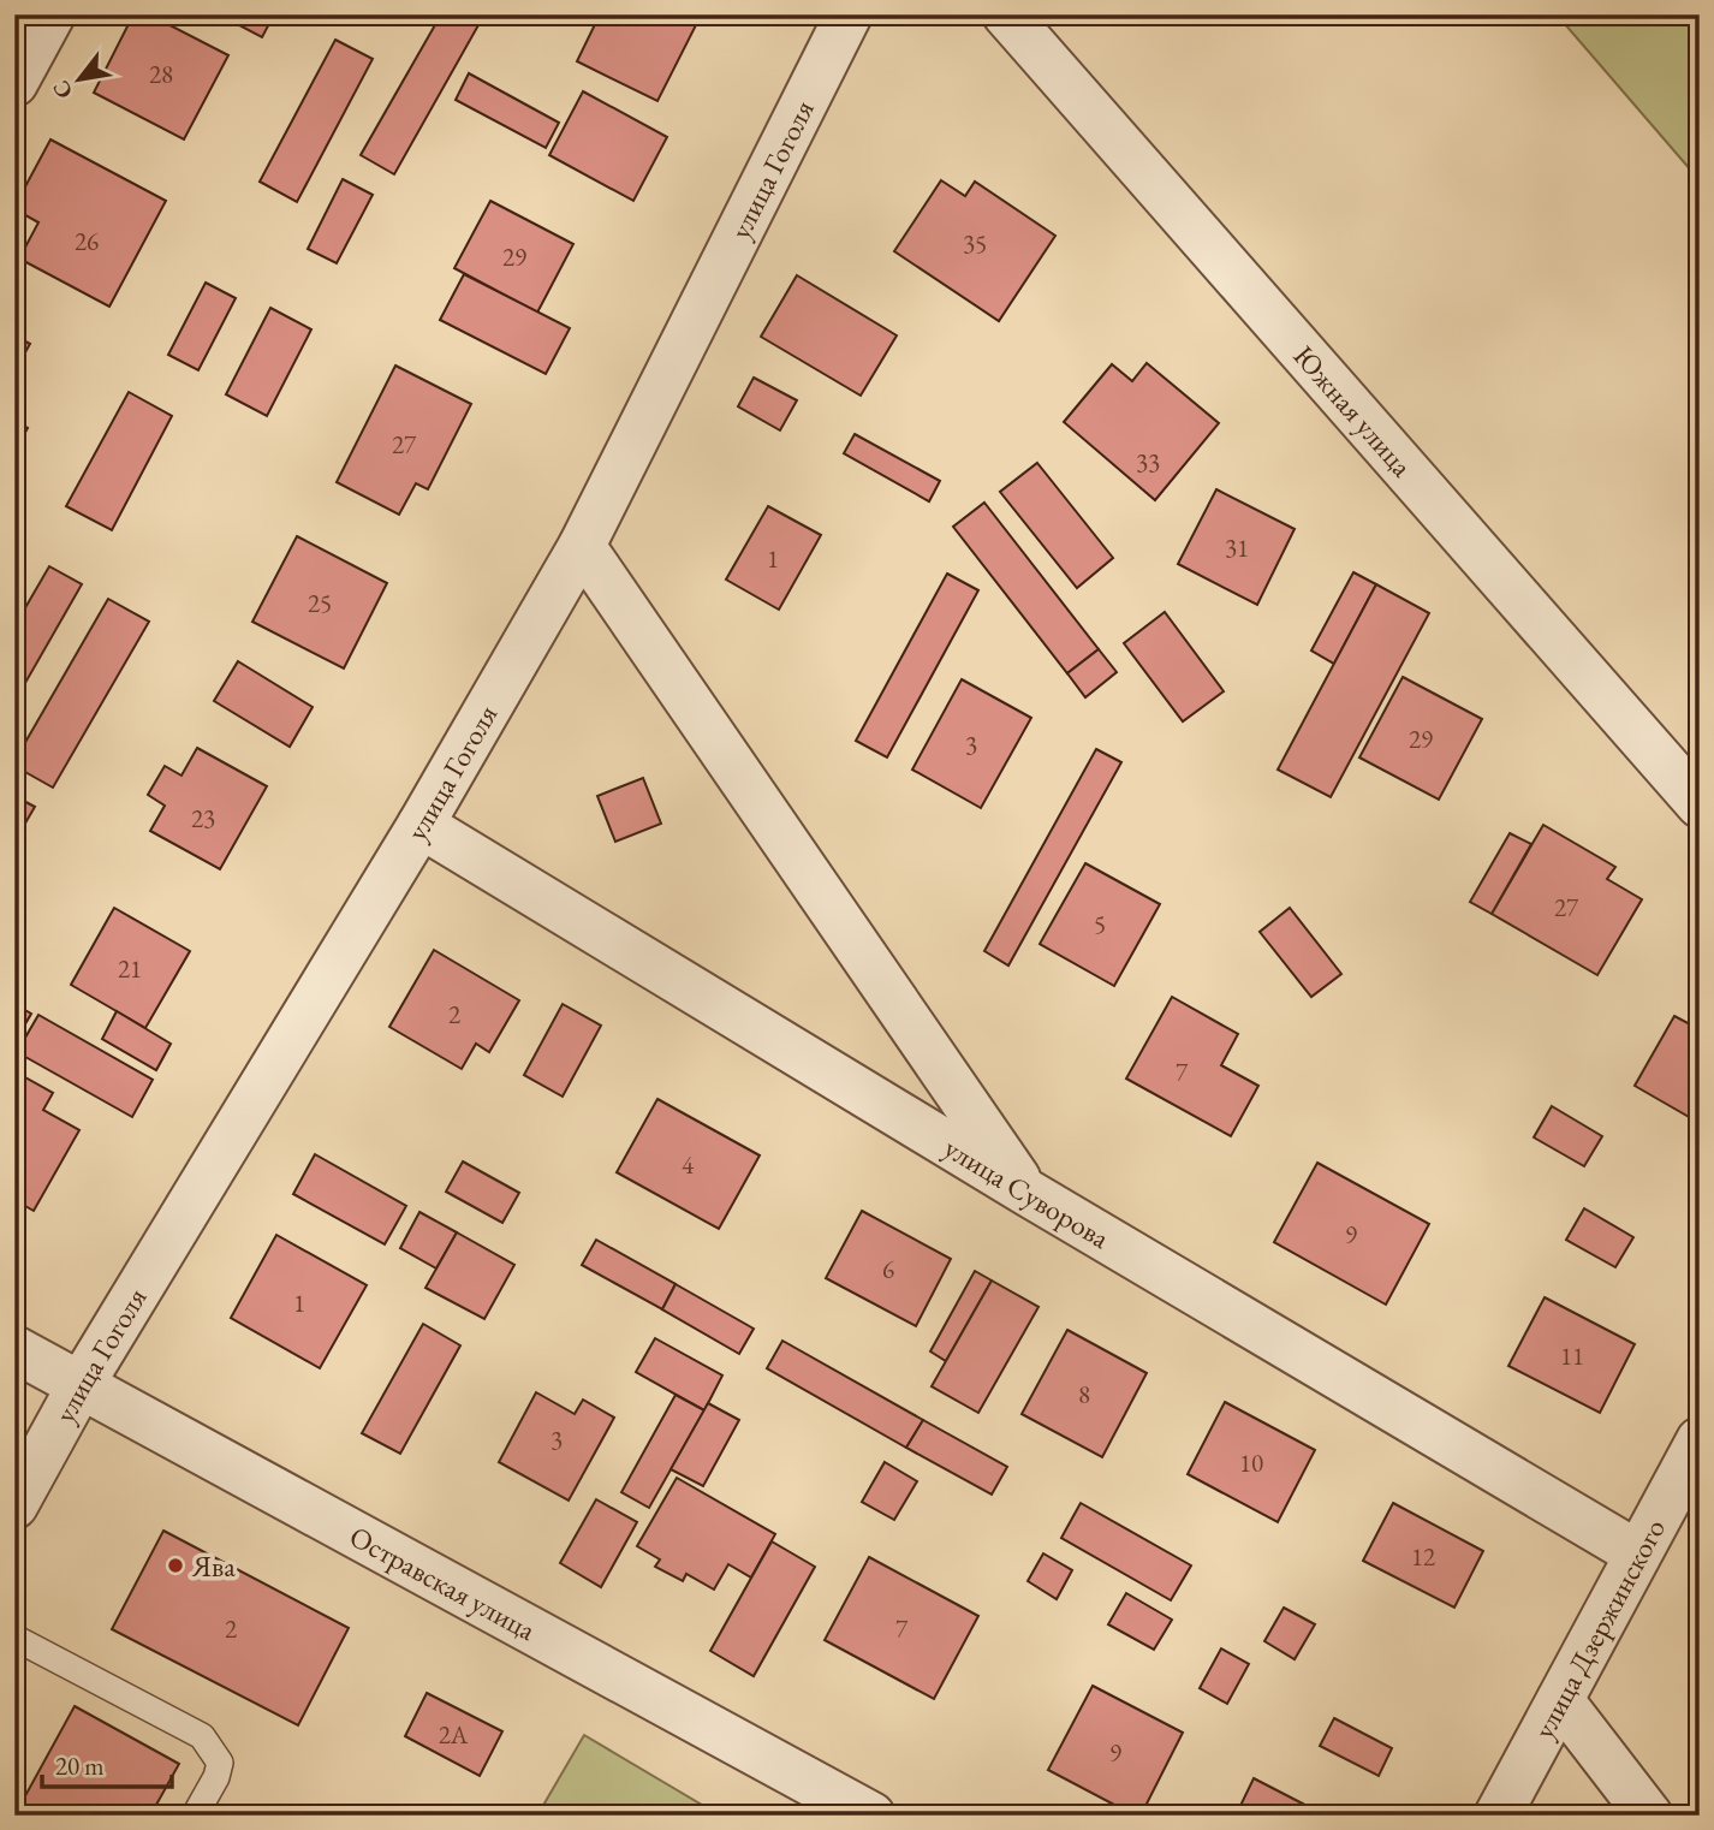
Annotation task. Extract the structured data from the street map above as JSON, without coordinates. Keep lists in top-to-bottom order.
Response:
{
  "streets": {
    "street": [
      "улица Гоголя",
      "Южная улица",
      "улица Суворова",
      "Остравская улица",
      "улица Дзержинского"
    ]
  },
  "crossings": [
    ["улица Гоголя", "улица Суворова"],
    ["улица Гоголя", "Остравская улица"],
    ["улица Суворова", "улица Дзержинского"]
  ],
  "places": ["Ява"],
  "house_numbers": [
    "28",
    "26",
    "35",
    "29",
    "27",
    "33",
    "31",
    "1",
    "25",
    "29",
    "3",
    "23",
    "27",
    "5",
    "21",
    "2",
    "7",
    "4",
    "9",
    "6",
    "1",
    "11",
    "8",
    "3",
    "10",
    "12",
    "2",
    "7",
    "2А",
    "9"
  ],
  "scale_bar": "20 m",
  "north": "bottom left"
}
